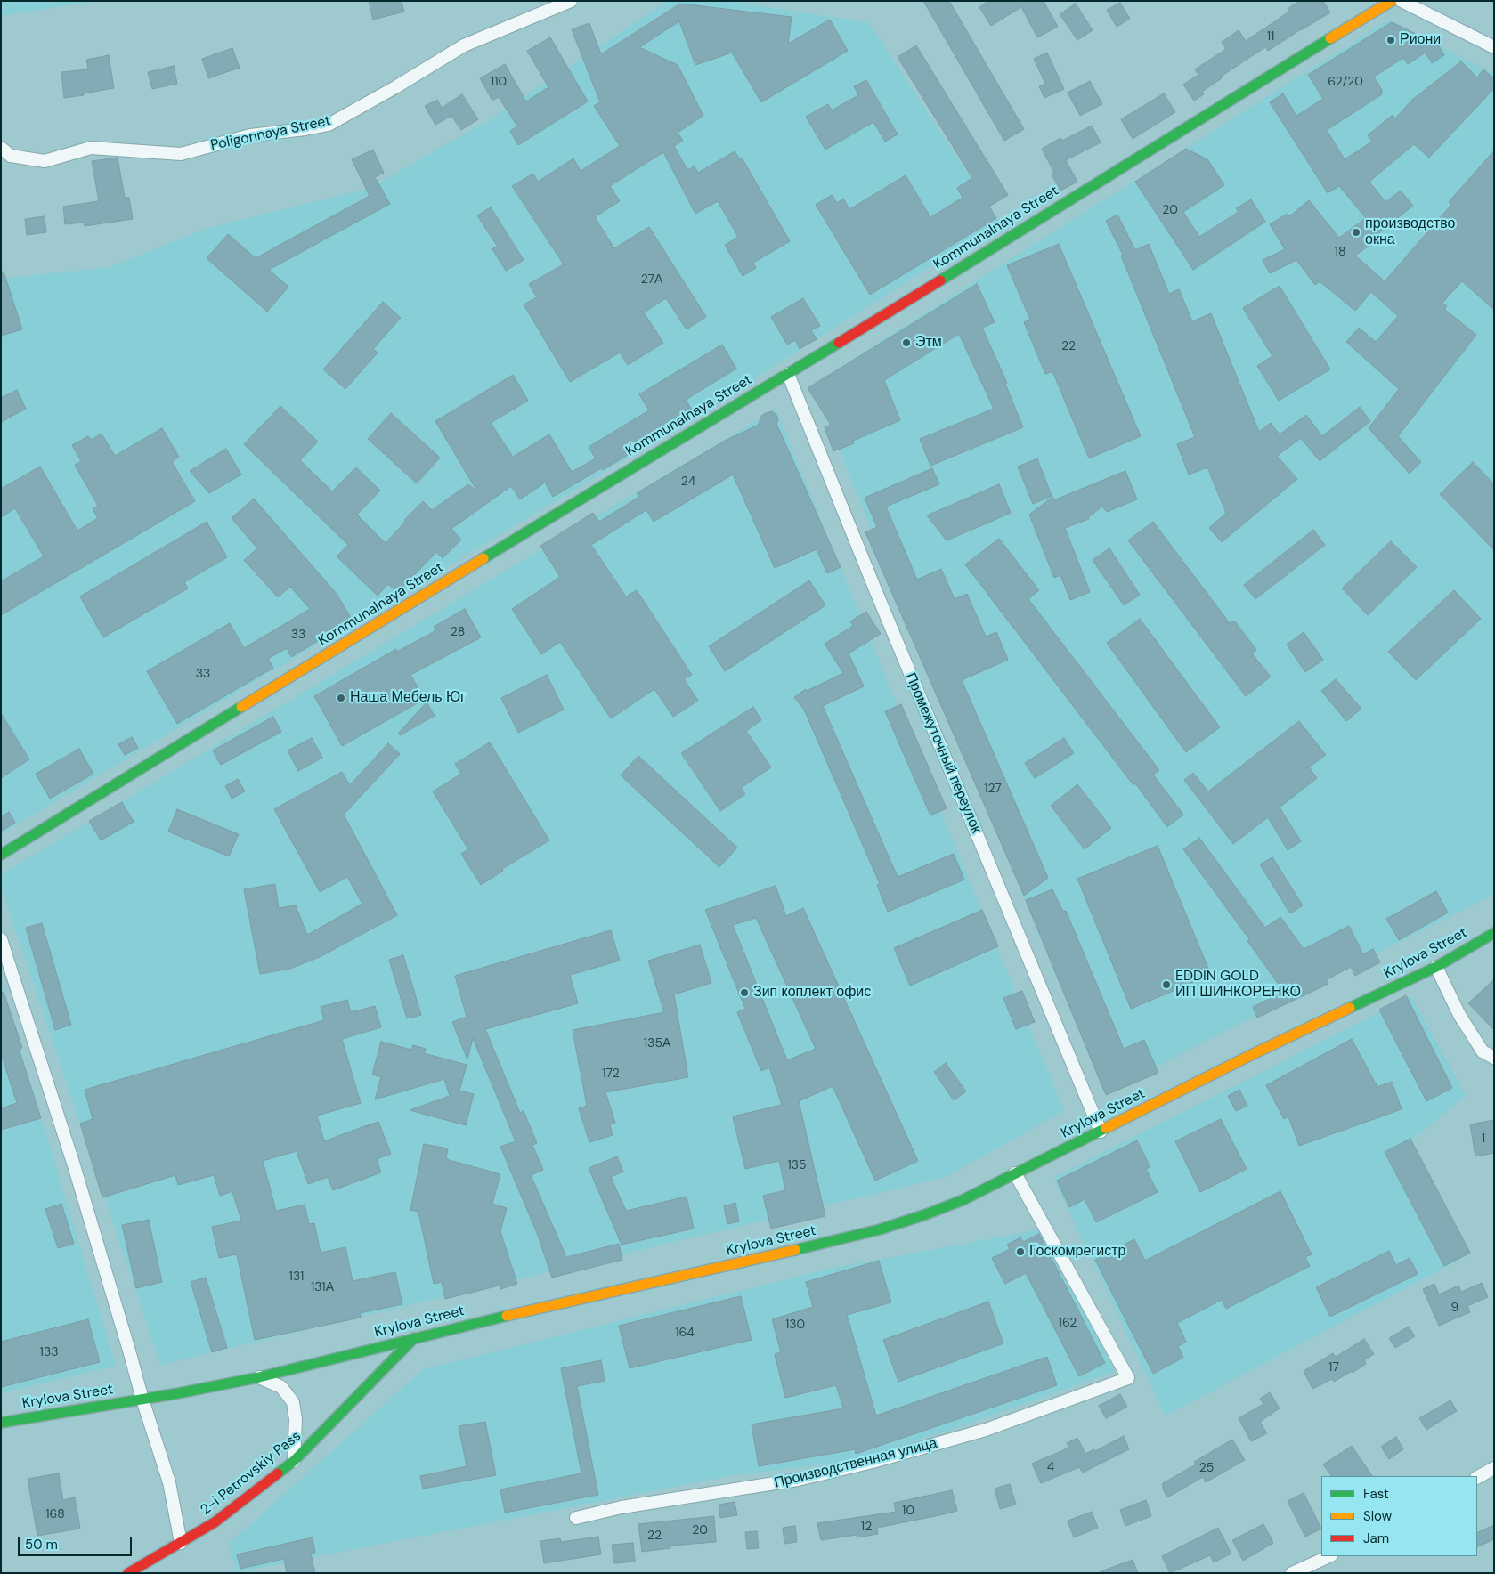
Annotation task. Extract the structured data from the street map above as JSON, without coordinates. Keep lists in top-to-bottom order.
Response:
{
  "streets": {
    "street": [
      "Poligonnaya Street",
      "Kommunalnaya Street",
      "Промежуточный переулок",
      "Krylova Street",
      "Производственная улица",
      "2-i Petrovskiy Pass"
    ]
  },
  "crossings": [
    ["Kommunalnaya Street", "Промежуточный переулок"],
    ["Промежуточный переулок", "Krylova Street"],
    ["Krylova Street", "Производственная улица"],
    ["Krylova Street", "2-i Petrovskiy Pass"]
  ],
  "places": [
    "Риони",
    "производство окна",
    "Этм",
    "Наша Мебель Юг",
    "EDDIN GOLD ИП ШИНКОРЕНКО",
    "Зип коплект офис",
    "Госкомрегистр"
  ],
  "house_numbers": [
    "11",
    "110",
    "62/20",
    "20",
    "18",
    "27А",
    "22",
    "24",
    "28",
    "33",
    "33",
    "127",
    "135А",
    "172",
    "1",
    "135",
    "131",
    "131А",
    "9",
    "162",
    "130",
    "164",
    "133",
    "17",
    "4",
    "25",
    "10",
    "168",
    "12",
    "20",
    "22"
  ],
  "legend": ["Fast", "Slow", "Jam"],
  "scale_bar": "50 m"
}
